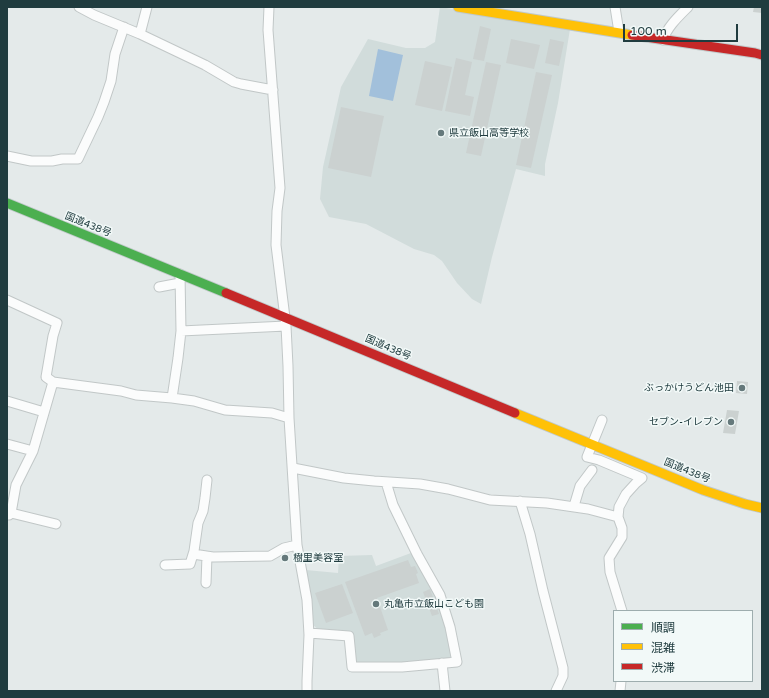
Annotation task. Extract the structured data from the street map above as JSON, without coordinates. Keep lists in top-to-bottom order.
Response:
{
  "streets": {
    "highway": ["国道438号"]
  },
  "places": [
    "県立飯山高等学校",
    "ぶっかけうどん池田",
    "セブン-イレブン",
    "樹里美容室",
    "丸亀市立飯山こども園"
  ],
  "legend": ["順調", "混雑", "渋滞"],
  "scale_bar": "100 m"
}
